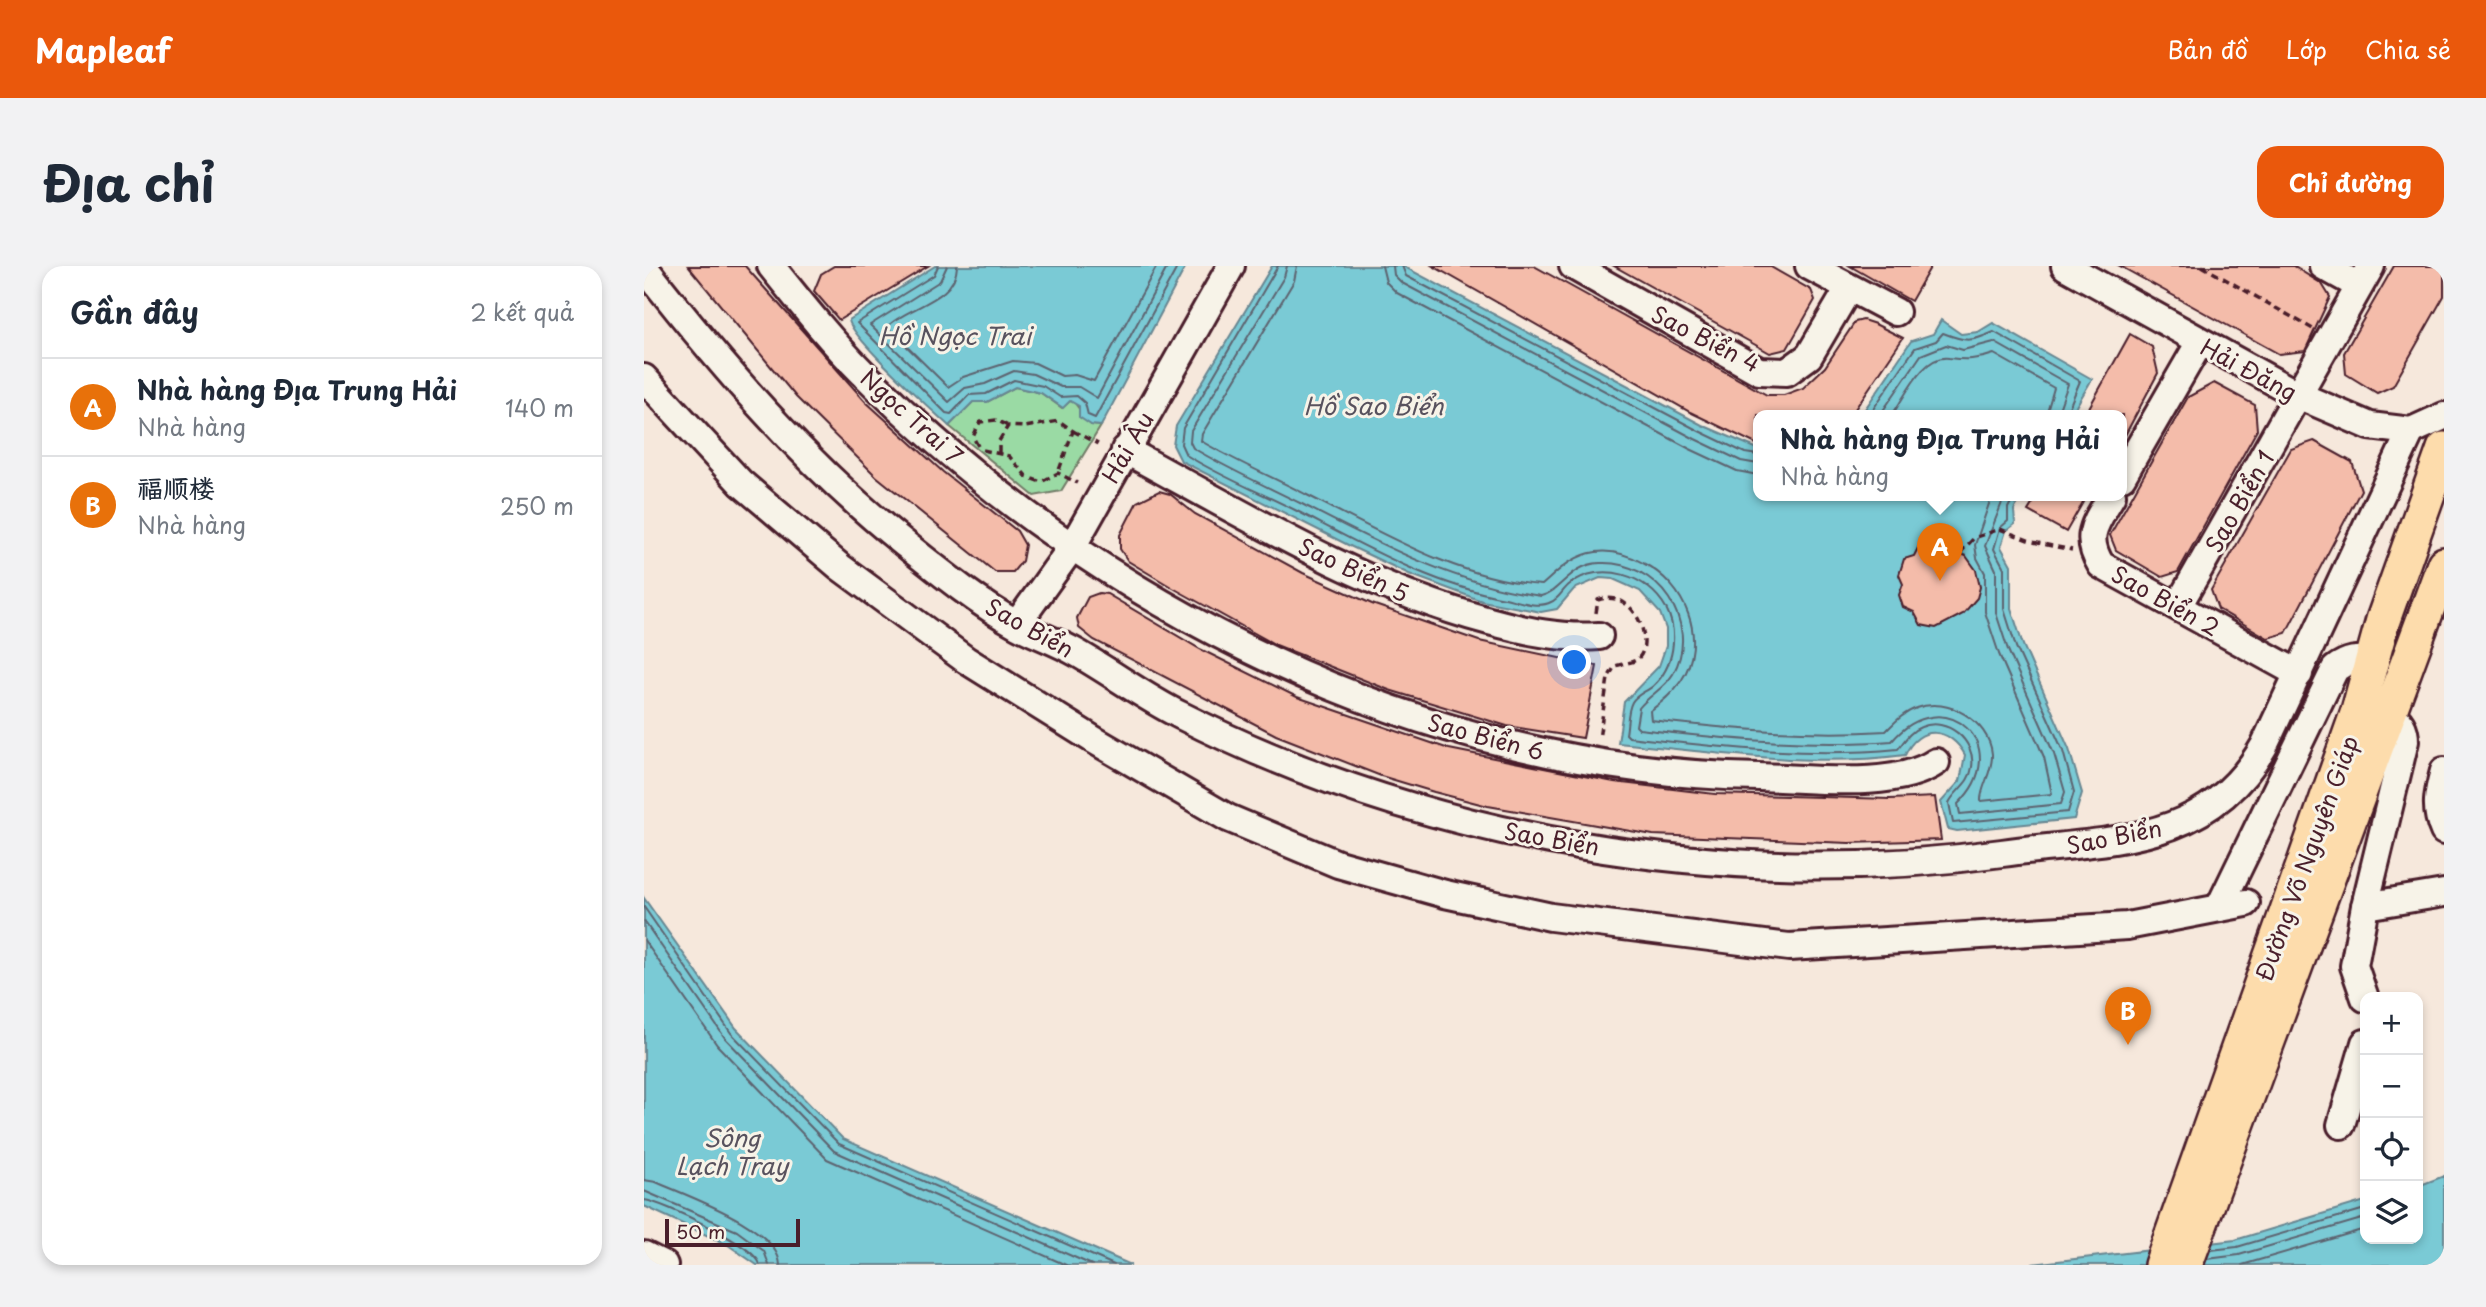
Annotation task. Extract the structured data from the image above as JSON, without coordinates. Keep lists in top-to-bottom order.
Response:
{
  "streets": {
    "main road": ["Đường Võ Nguyên Giáp"],
    "lane": [
      "Sao Biển 4",
      "Hải Đăng",
      "Ngọc Trai 7",
      "Hải Âu",
      "Sao Biển 1",
      "Sao Biển 5",
      "Sao Biển 2",
      "Sao Biển",
      "Sao Biển 6"
    ]
  },
  "crossings": [
    ["Hải Đăng", "Sao Biển 1"],
    ["Hải Đăng", "Sao Biển"],
    ["Ngọc Trai 7", "Hải Âu"],
    ["Ngọc Trai 7", "Sao Biển 6"],
    ["Hải Âu", "Sao Biển 5"],
    ["Hải Âu", "Sao Biển"],
    ["Hải Âu", "Sao Biển 6"],
    ["Sao Biển 1", "Sao Biển 2"],
    ["Sao Biển 2", "Sao Biển"]
  ],
  "water": ["Hồ Ngọc Trai", "Hồ Sao Biển", "Sông Lạch Tray"],
  "scale_bar": "50 m",
  "page": {
    "header": "Mapleaf",
    "nav": ["Bản đồ", "Lớp", "Chia sẻ"],
    "title": "Địa chỉ",
    "buttons": "Chỉ đường",
    "heading": ["Gần đây", "2 kết quả"],
    "list": [
      {
        "mark": "A",
        "name": "Nhà hàng Địa Trung Hải",
        "note": "Nhà hàng",
        "value": "140 m"
      },
      {
        "mark": "B",
        "name": "福顺楼",
        "note": "Nhà hàng",
        "value": "250 m"
      }
    ],
    "popup": ["Nhà hàng Địa Trung Hải", "Nhà hàng"],
    "pins": ["A", "B"],
    "map_buttons": ["+", "−"],
    "scale": "50 m"
  }
}
